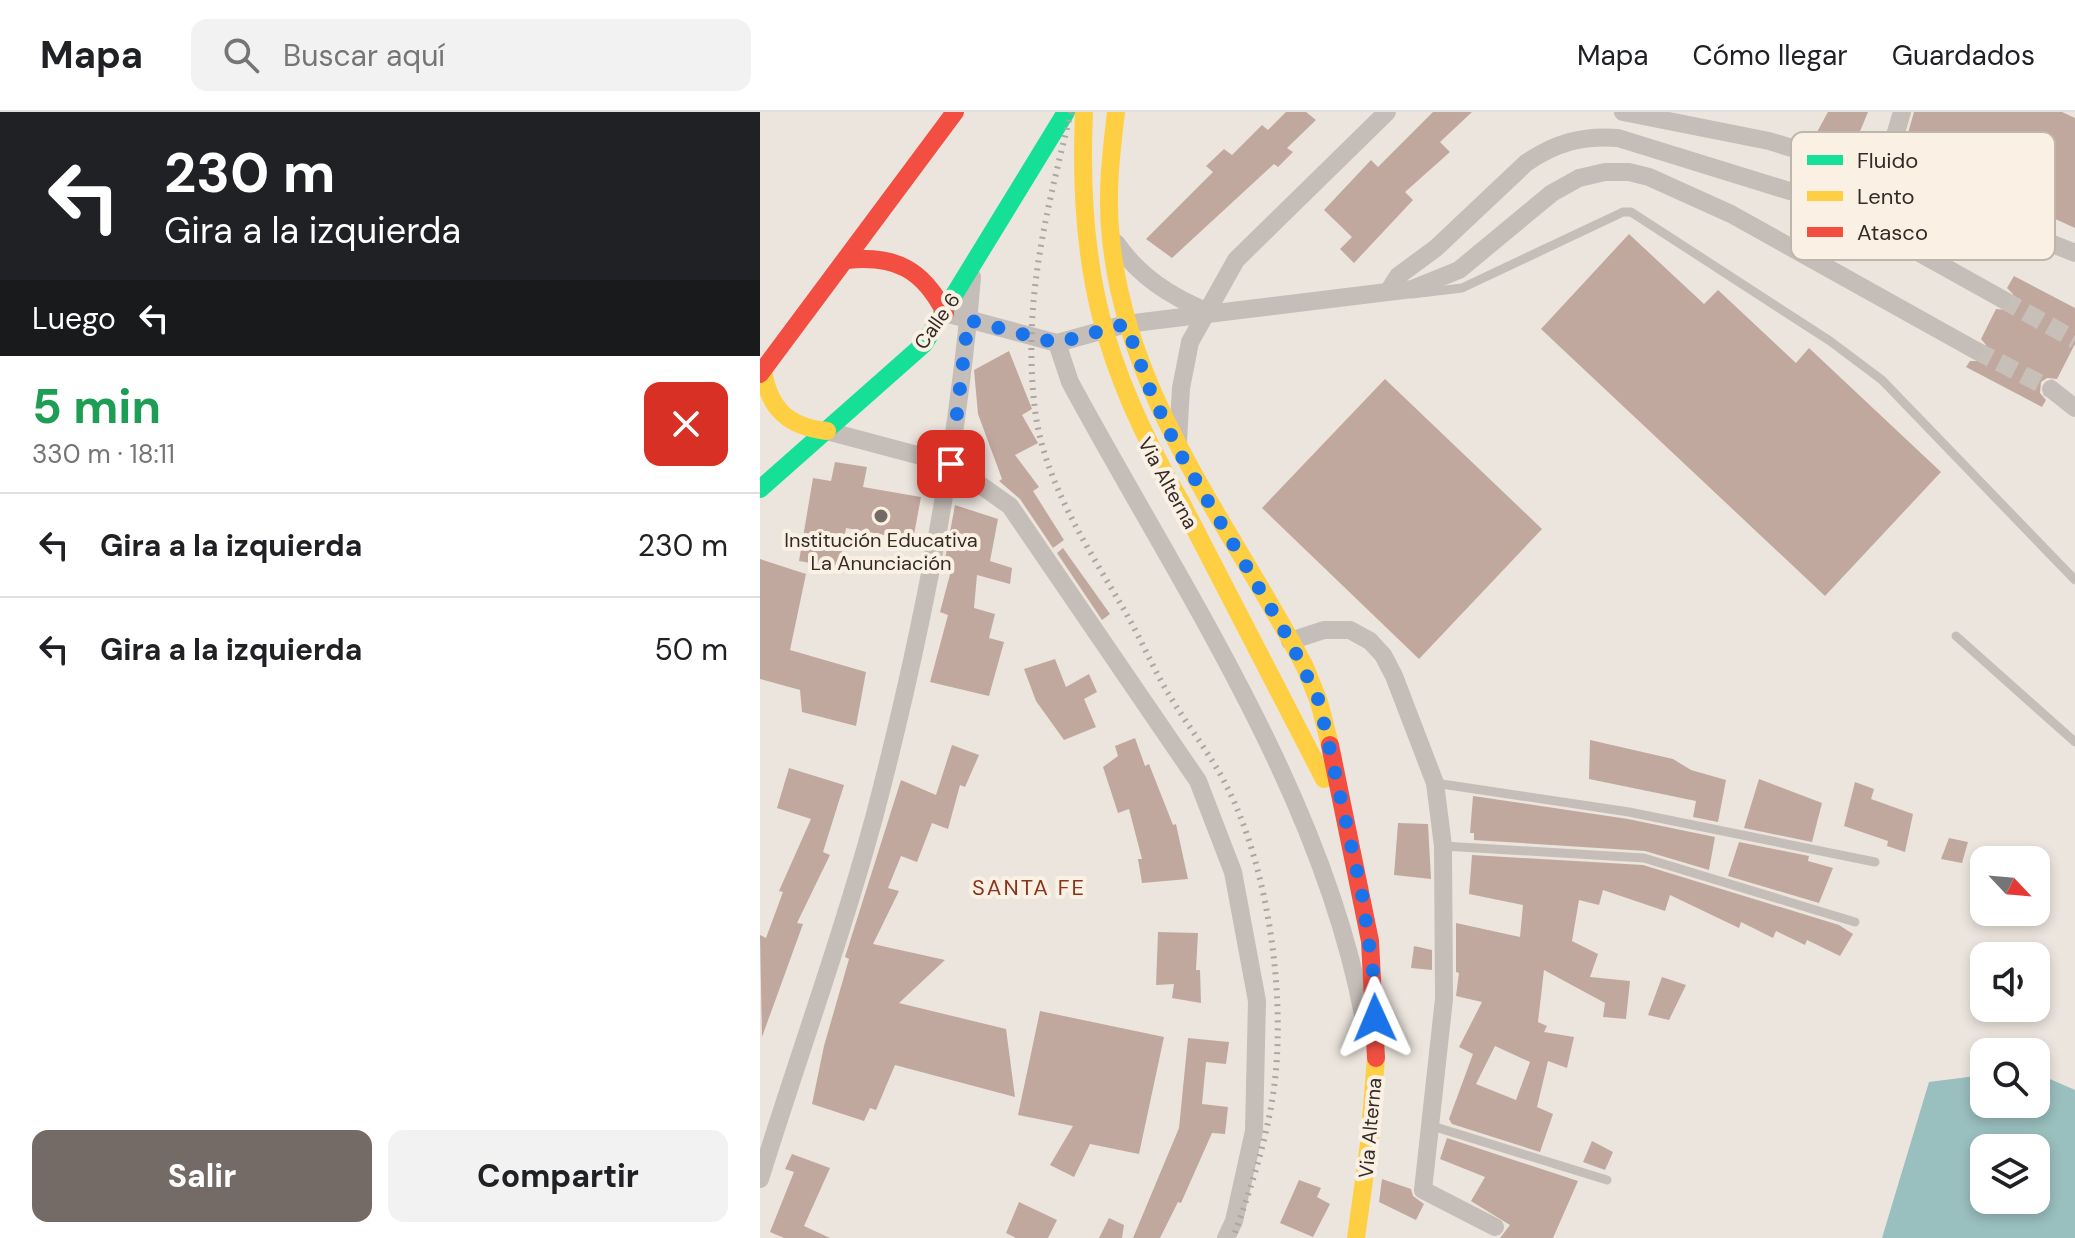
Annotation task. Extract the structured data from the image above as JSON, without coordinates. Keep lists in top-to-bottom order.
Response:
{
  "streets": {
    "main road": ["Calle 6", "Via Alterna"]
  },
  "districts": ["SANTA FE"],
  "places": ["Institución Educativa La Anunciación"],
  "legend": ["Fluido", "Lento", "Atasco"],
  "north": "bottom right",
  "page": {
    "header": "Mapa",
    "search": "Buscar aquí",
    "nav": ["Mapa", "Cómo llegar", "Guardados"],
    "turn": ["230 m", "Gira a la izquierda"],
    "then": "Luego",
    "heading": ["5 min", "330 m · 18:11"],
    "list": [
      {
        "name": "Gira a la izquierda",
        "value": "230 m"
      },
      {
        "name": "Gira a la izquierda",
        "value": "50 m"
      }
    ],
    "buttons": ["Salir", "Compartir"]
  }
}
